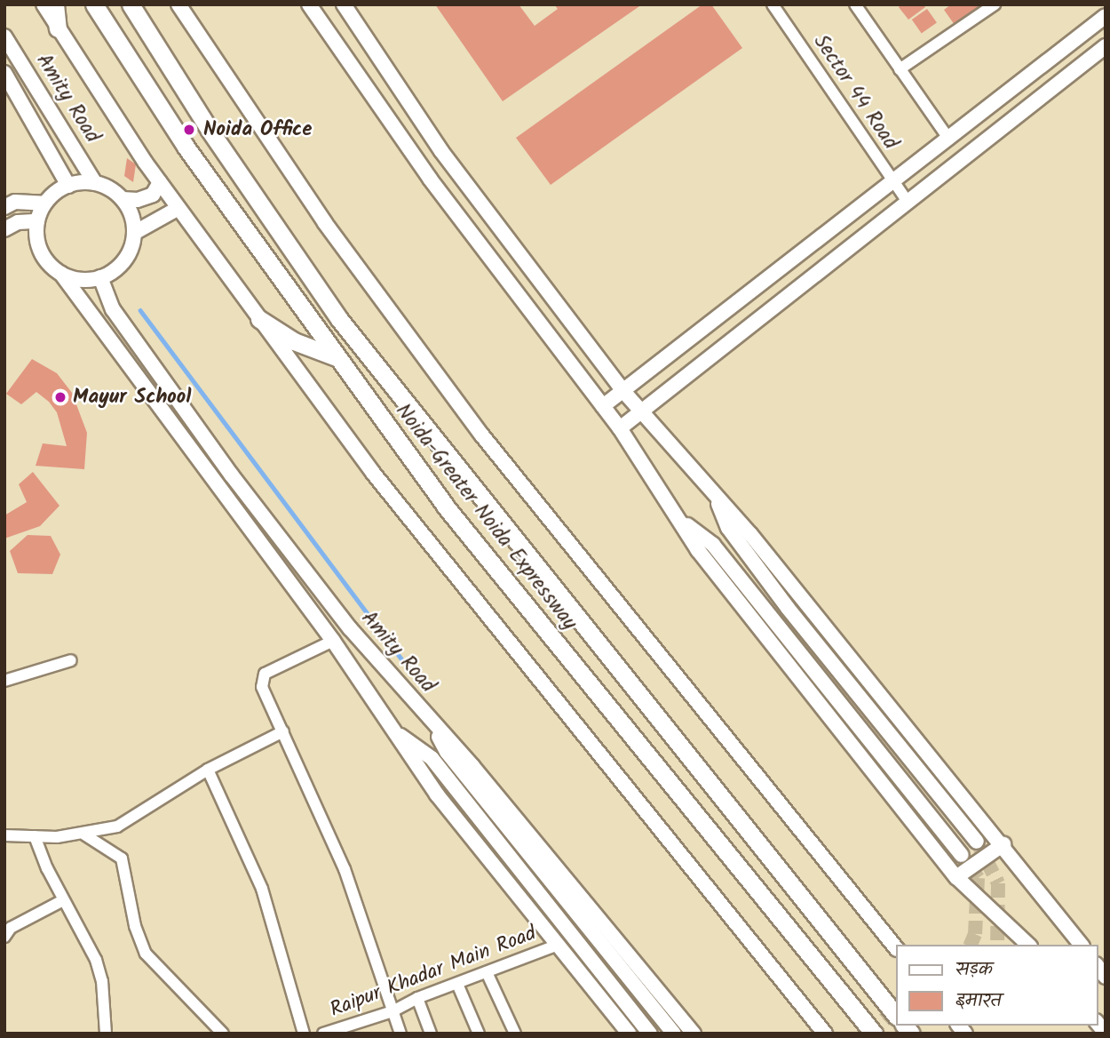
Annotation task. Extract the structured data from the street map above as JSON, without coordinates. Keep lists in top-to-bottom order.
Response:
{
  "streets": {
    "highway": ["Noida-Greater Noida Expressway"],
    "street": ["Sector 44 Road", "Amity Road", "Raipur Khadar Main Road"]
  },
  "crossings": [
    ["Amity Road", "Raipur Khadar Main Road"]
  ],
  "places": ["Noida Office", "Mayur School"],
  "legend": ["सड़क", "इमारत"]
}
